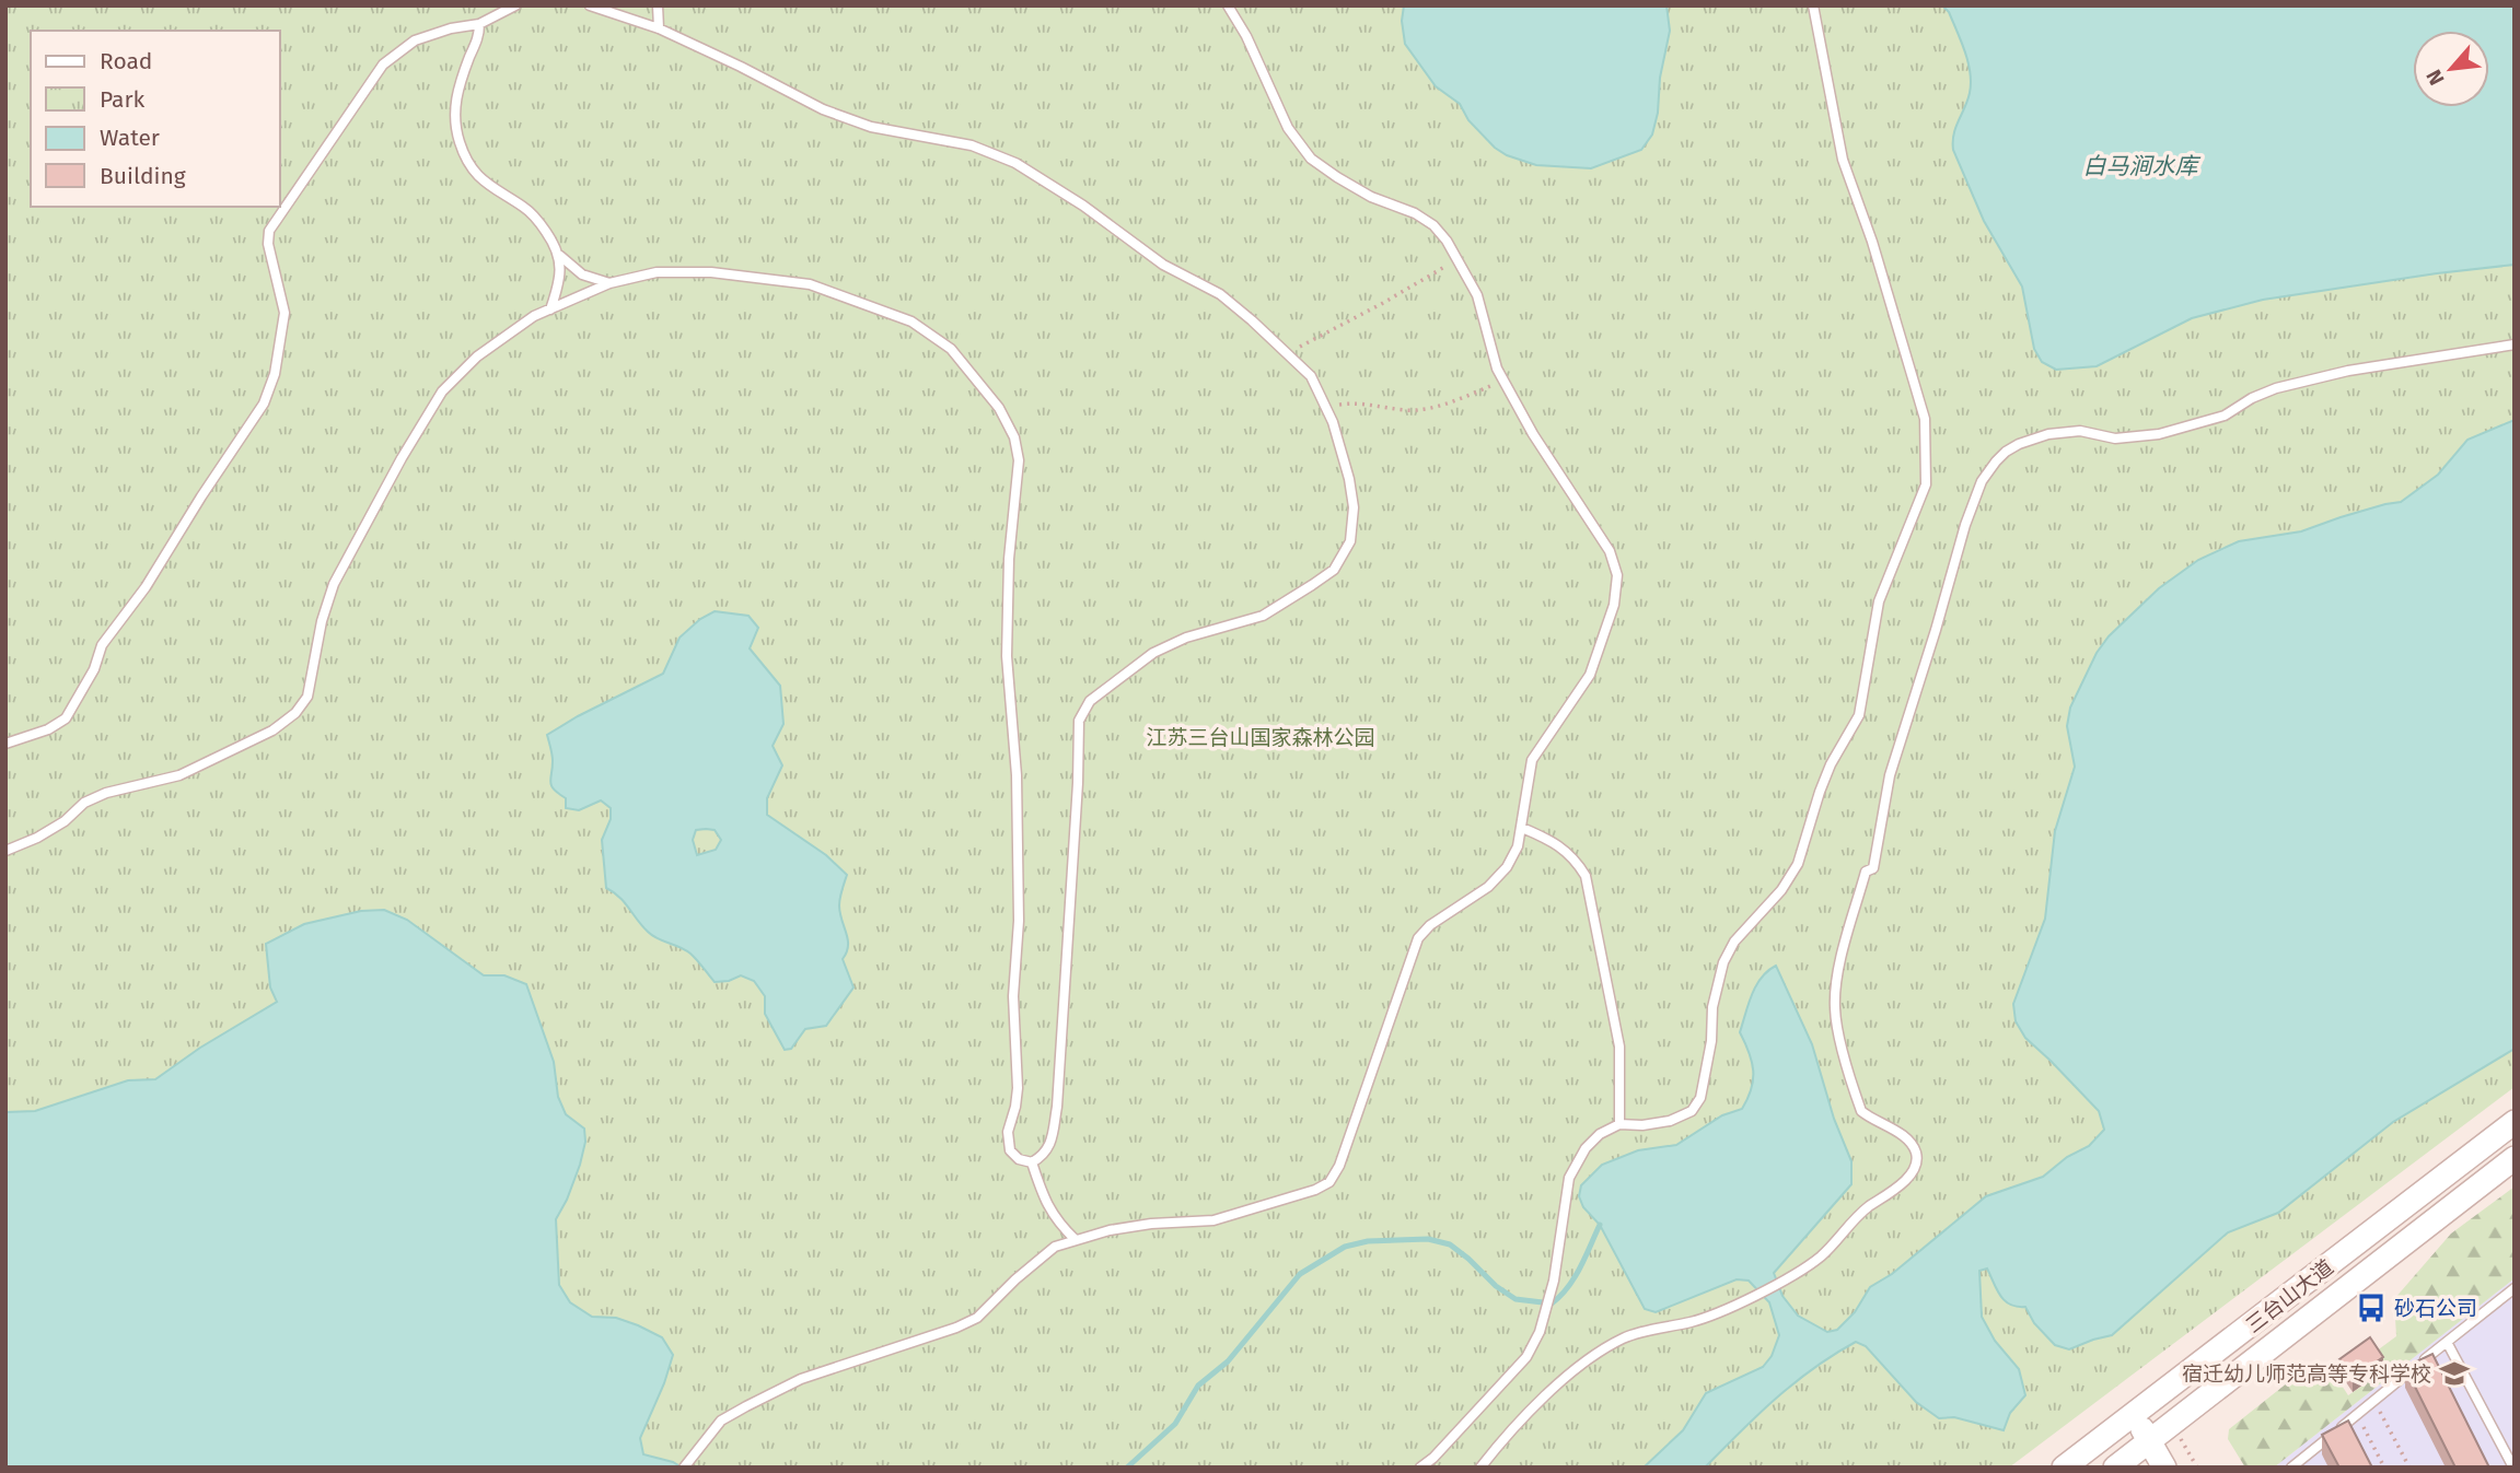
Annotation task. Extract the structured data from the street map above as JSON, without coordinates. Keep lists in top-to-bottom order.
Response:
{
  "streets": {
    "main road": ["三台山大道"]
  },
  "water": ["白马涧水库"],
  "parks": ["江苏三台山国家森林公园"],
  "places": {
    "bus stop": ["砂石公司"],
    "school or university": ["宿迁幼儿师范高等专科学校"]
  },
  "legend": [
    "Road",
    "Park",
    "Water",
    "Building"
  ],
  "north": "bottom left"
}
